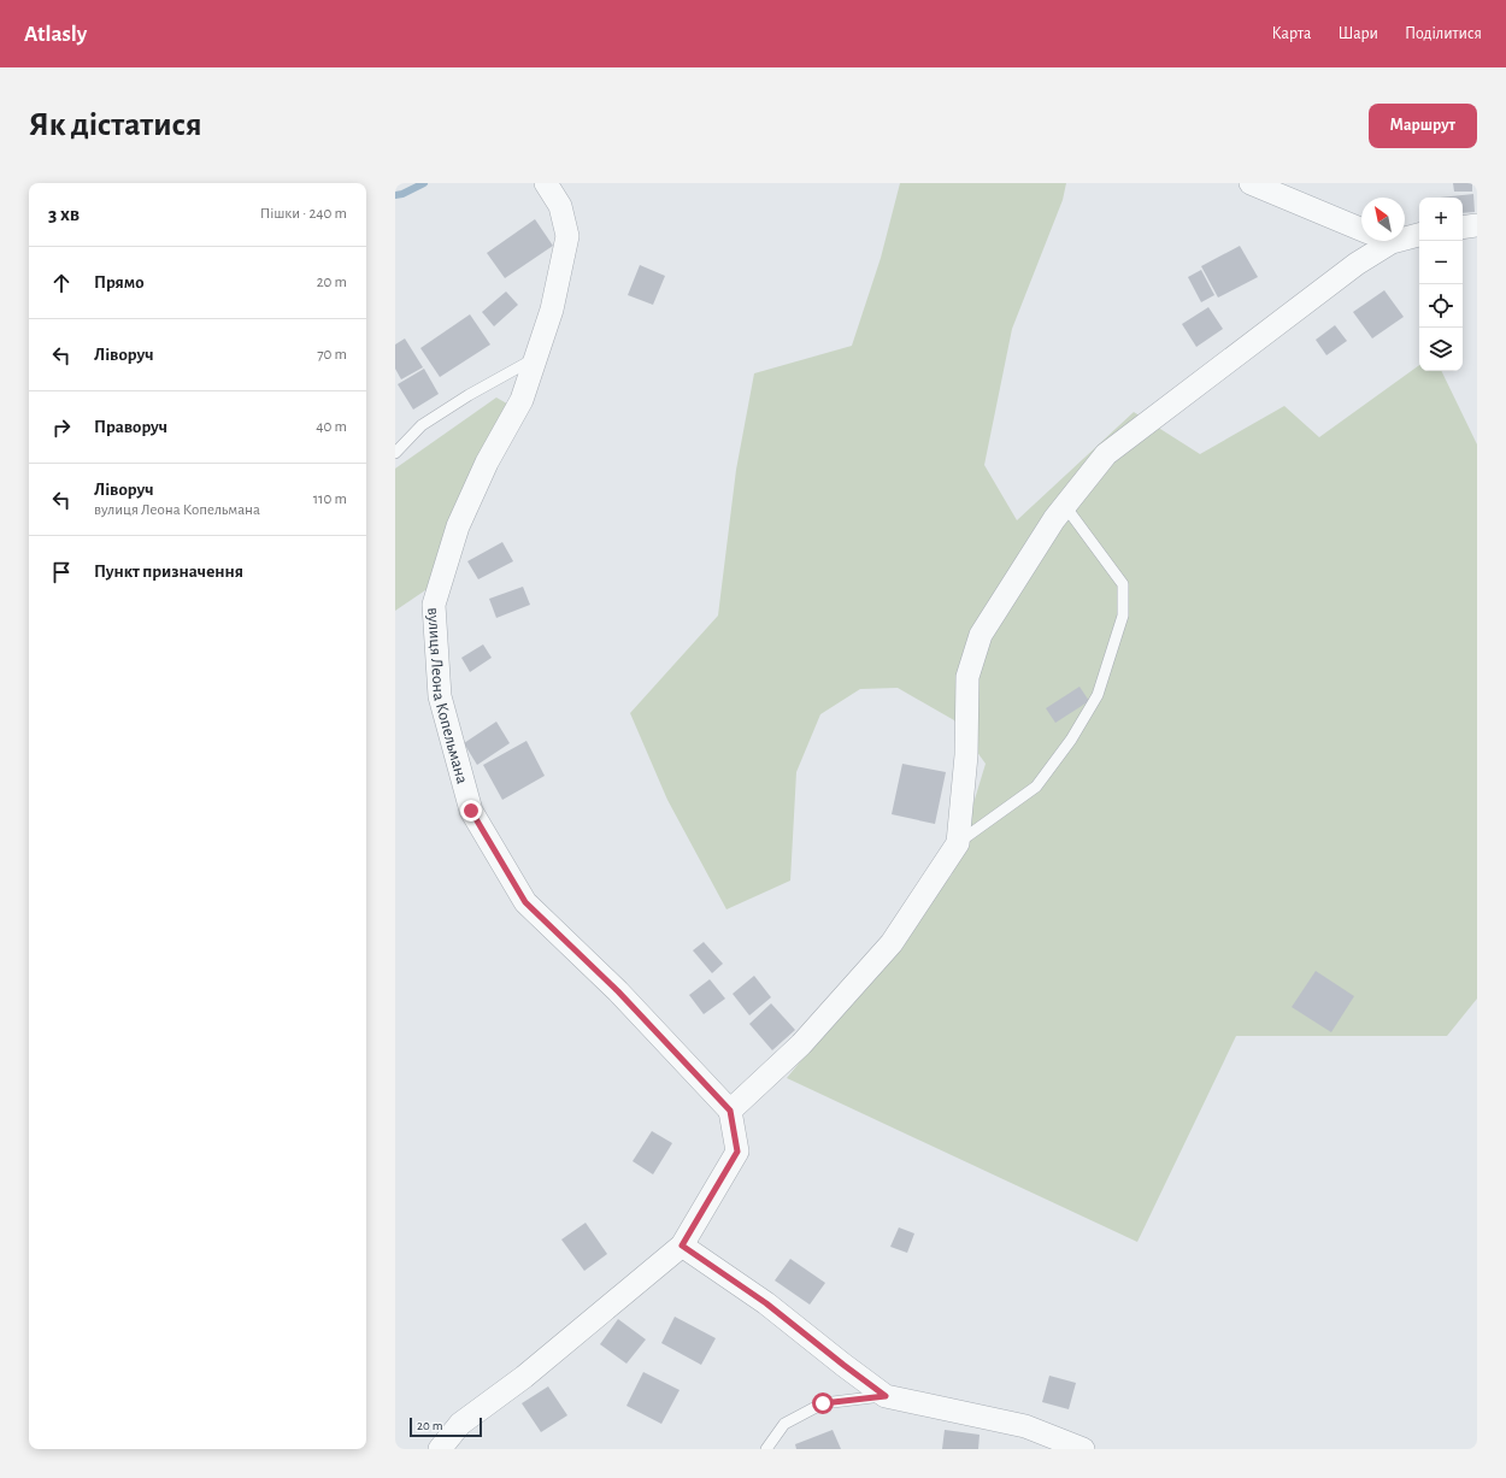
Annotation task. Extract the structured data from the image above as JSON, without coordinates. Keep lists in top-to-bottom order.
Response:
{
  "streets": {
    "street": ["вулиця Леона Копельмана"]
  },
  "scale_bar": "20 m",
  "north": "top left",
  "page": {
    "header": "Atlasly",
    "nav": ["Карта", "Шари", "Поділитися"],
    "buttons": "Маршрут",
    "title": "Як дістатися",
    "heading": ["3 хв", "Пішки · 240 m"],
    "map_buttons": ["+", "−"],
    "list": [
      ["Прямо", "20 m"],
      ["Ліворуч", "70 m"],
      ["Праворуч", "40 m"],
      ["Ліворуч", "вулиця Леона Копельмана", "110 m"],
      "Пункт призначення"
    ],
    "scale": "20 m"
  }
}
